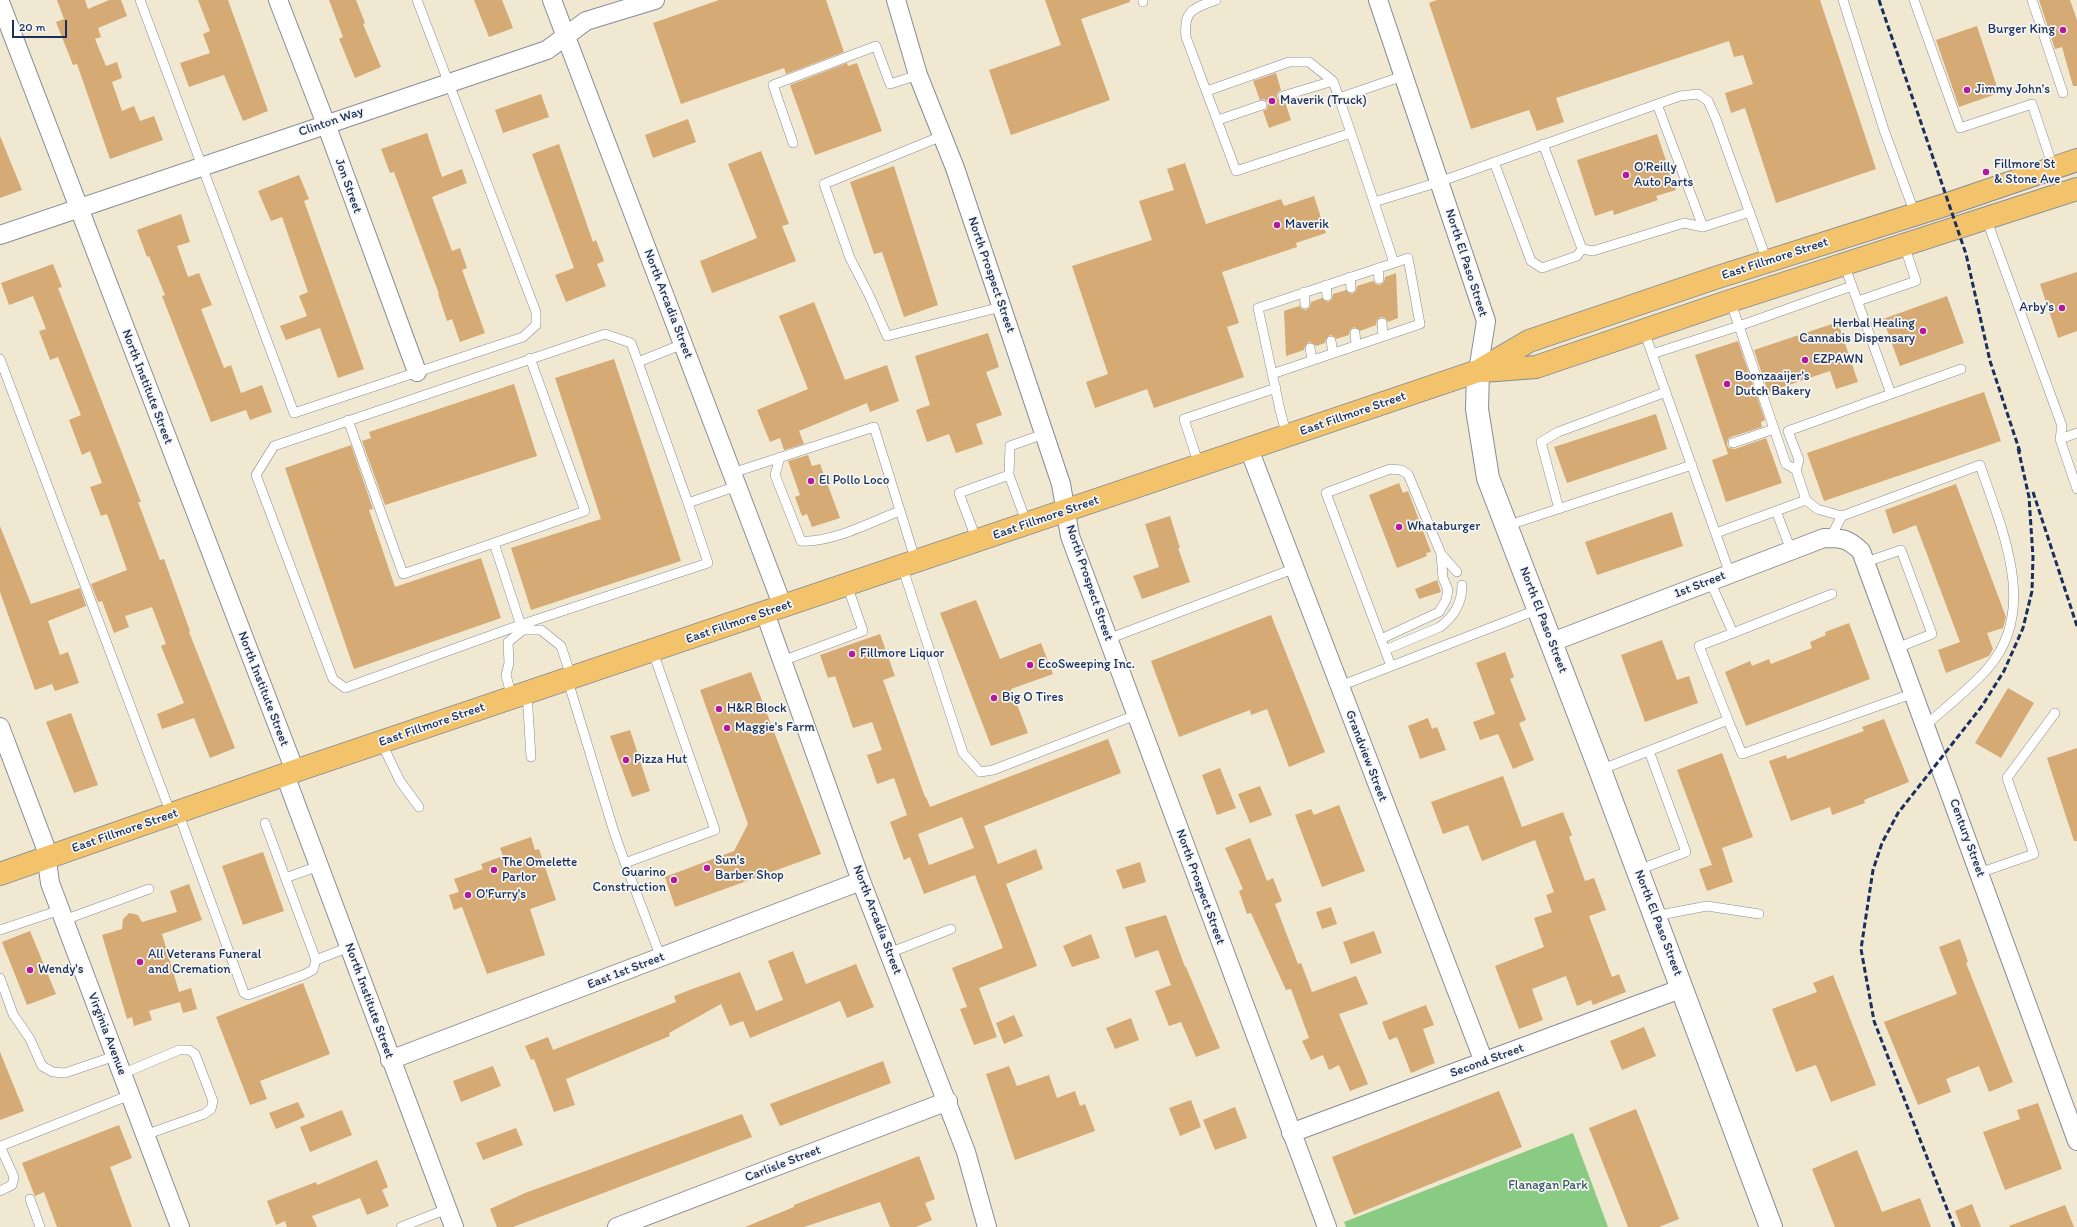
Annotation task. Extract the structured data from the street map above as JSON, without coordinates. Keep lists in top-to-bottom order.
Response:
{
  "streets": {
    "main road": ["East Fillmore Street"],
    "street": [
      "Clinton Way",
      "Jon Street",
      "North El Paso Street",
      "North Prospect Street",
      "North Arcadia Street",
      "North Institute Street",
      "1st Street",
      "Grandview Street",
      "Century Street",
      "East 1st Street",
      "Virginia Avenue",
      "Second Street",
      "Carlisle Street"
    ]
  },
  "crossings": [
    ["Clinton Way", "Jon Street"],
    ["Clinton Way", "North Arcadia Street"],
    ["Clinton Way", "North Institute Street"],
    ["East Fillmore Street", "North El Paso Street"],
    ["East Fillmore Street", "North Prospect Street"],
    ["East Fillmore Street", "North Arcadia Street"],
    ["East Fillmore Street", "North Institute Street"],
    ["East Fillmore Street", "Grandview Street"],
    ["East Fillmore Street", "Virginia Avenue"],
    ["North El Paso Street", "1st Street"],
    ["North El Paso Street", "Second Street"],
    ["North Prospect Street", "Second Street"],
    ["North Arcadia Street", "East 1st Street"],
    ["North Arcadia Street", "Carlisle Street"],
    ["North Institute Street", "East 1st Street"],
    ["1st Street", "Century Street"],
    ["Grandview Street", "Second Street"]
  ],
  "parks": ["Flanagan Park"],
  "places": [
    "Burger King",
    "Jimmy John's",
    "Maverik (Truck)",
    "Fillmore St & Stone Ave",
    "O'Reilly Auto Parts",
    "Maverik",
    "Arby's",
    "Herbal Healing Cannabis Dispensary",
    "EZPAWN",
    "Boonzaaijer's Dutch Bakery",
    "El Pollo Loco",
    "Whataburger",
    "Fillmore Liquor",
    "EcoSweeping Inc.",
    "Big O Tires",
    "H&R Block",
    "Maggie's Farm",
    "Pizza Hut",
    "Sun's Barber Shop",
    "The Omelette Parlor",
    "Guarino Construction",
    "O'Furry's",
    "All Veterans Funeral and Cremation",
    "Wendy's"
  ],
  "scale_bar": "20 m"
}
